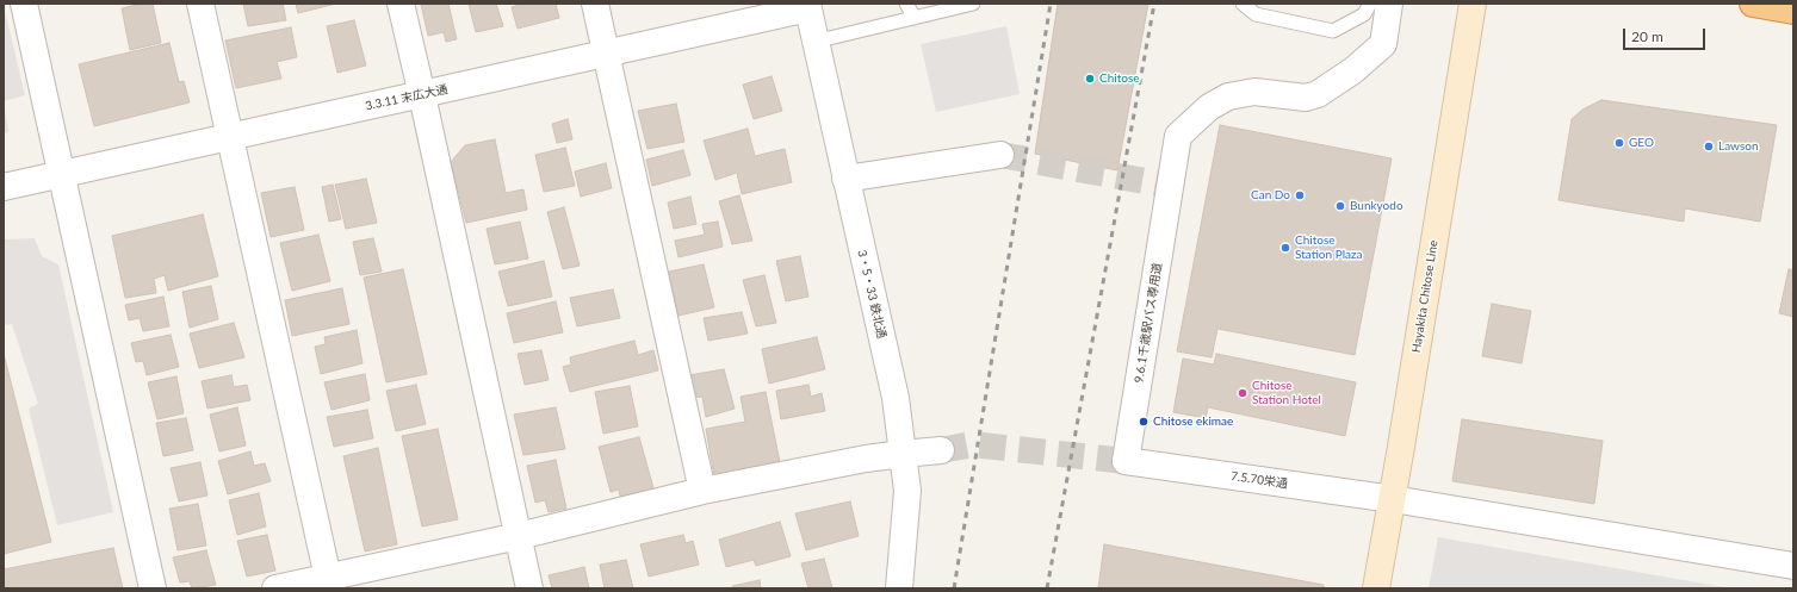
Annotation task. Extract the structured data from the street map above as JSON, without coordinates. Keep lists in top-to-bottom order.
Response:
{
  "streets": {
    "main road": ["Hayakita Chitose Line"],
    "street": [
      "3.3.11 末広大通",
      "3・5・33 鉄北通",
      "9.6.1千歳駅バス専用道",
      "7.5.70栄通"
    ]
  },
  "crossings": [
    ["3.3.11 末広大通", "3・5・33 鉄北通"],
    ["Hayakita Chitose Line", "7.5.70栄通"],
    ["9.6.1千歳駅バス専用道", "7.5.70栄通"]
  ],
  "places": [
    "Chitose",
    "GEO",
    "Lawson",
    "Can Do",
    "Bunkyodo",
    "Chitose Station Plaza",
    "Chitose Station Hotel",
    "Chitose ekimae"
  ],
  "scale_bar": "20 m"
}
